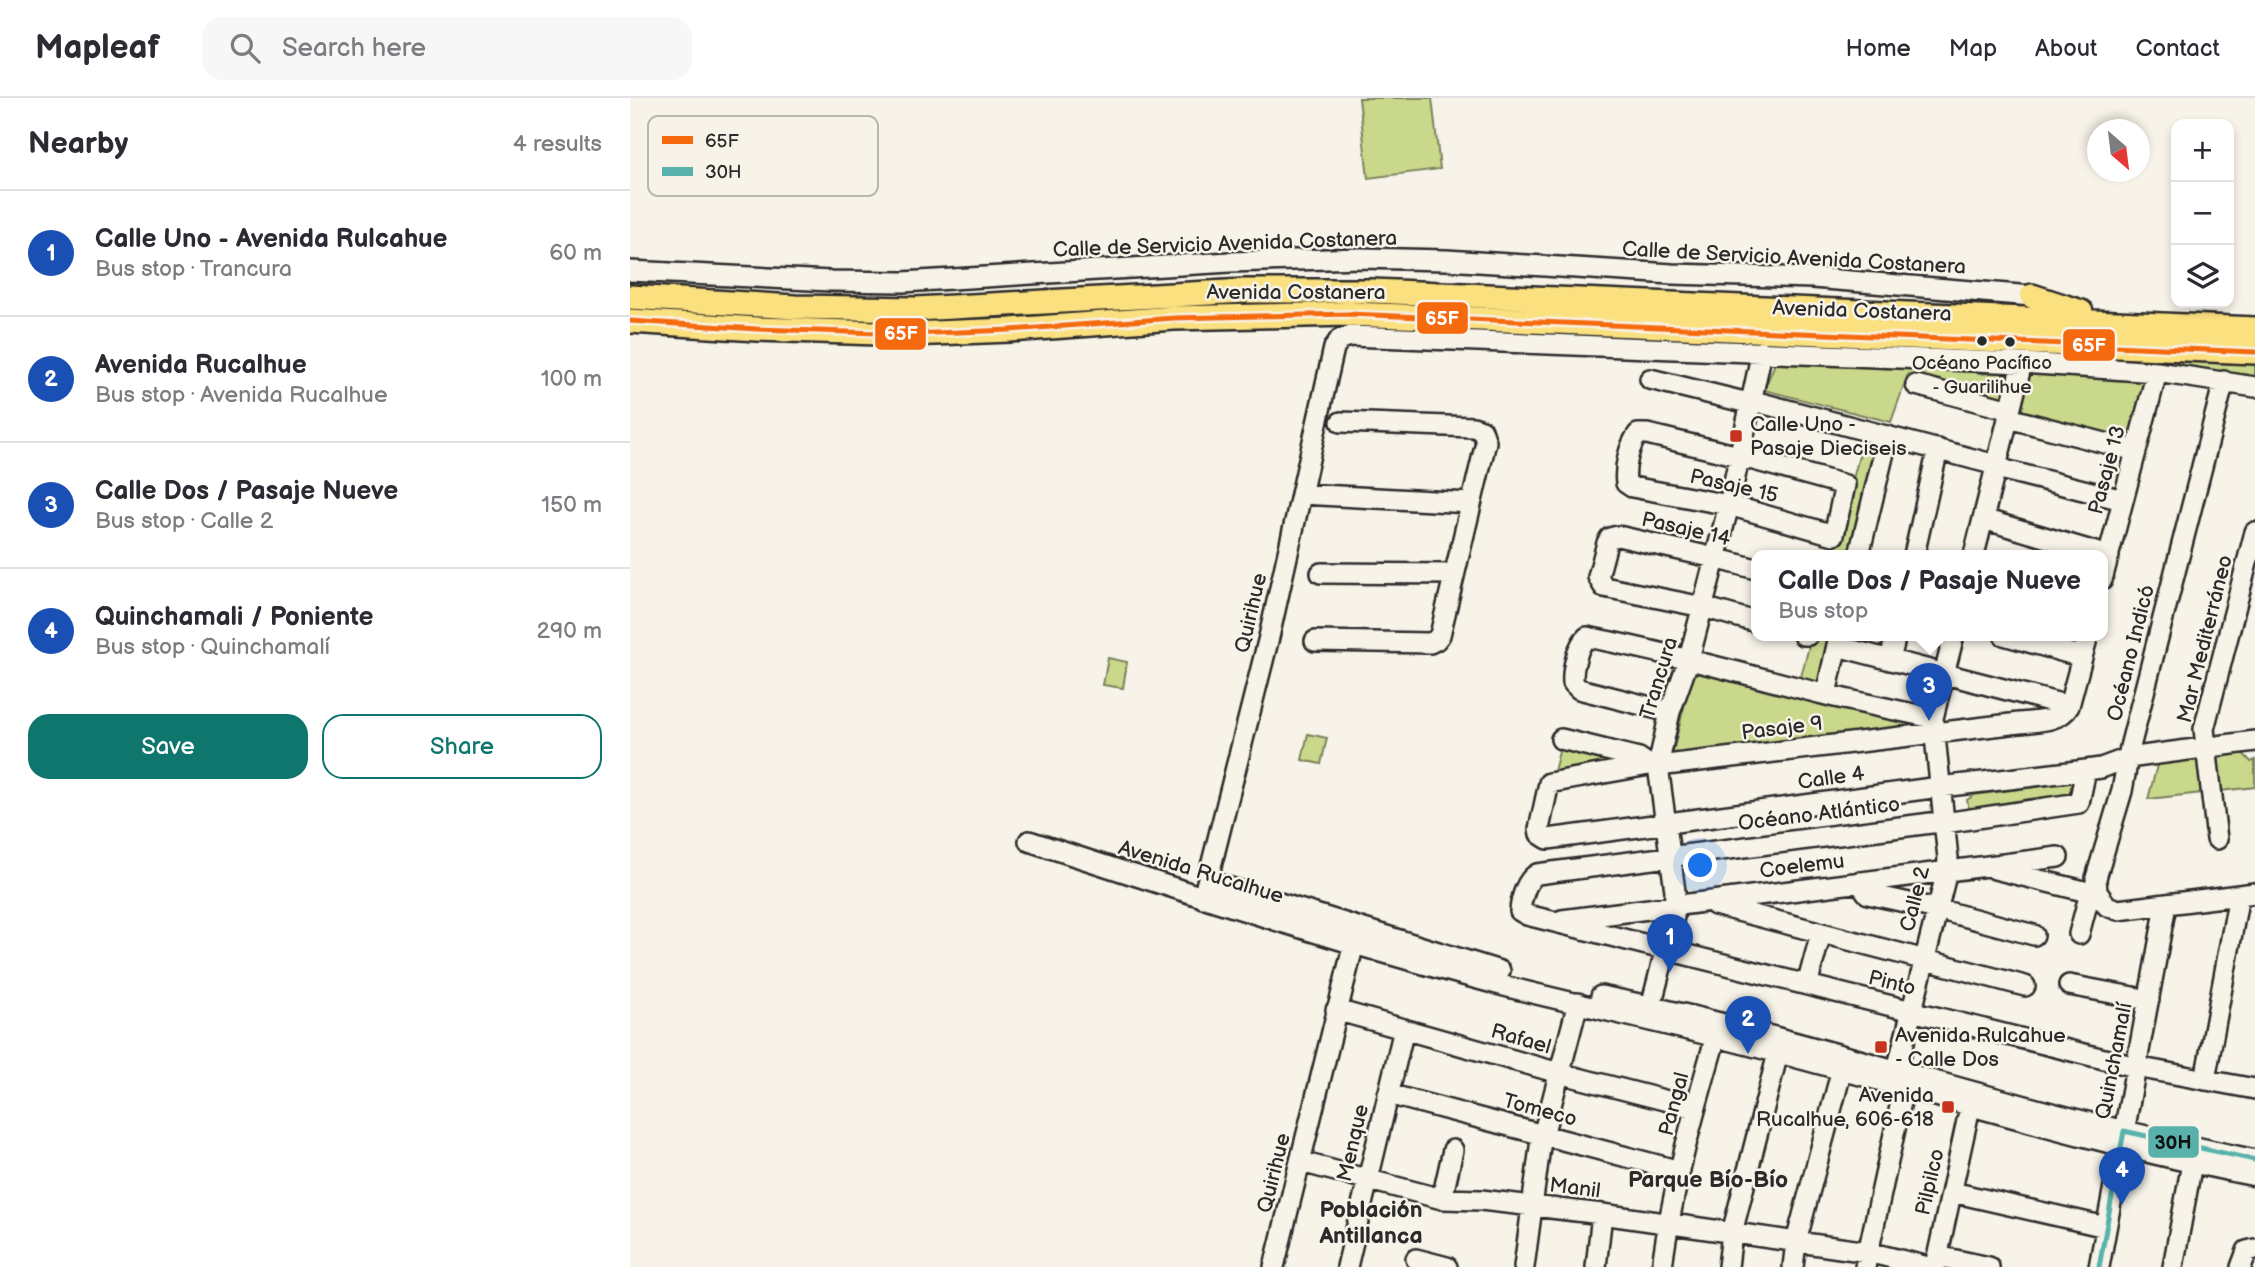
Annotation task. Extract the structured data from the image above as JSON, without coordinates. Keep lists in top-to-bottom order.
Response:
{
  "streets": {
    "main road": ["Avenida Costanera"],
    "street": [
      "Calle de Servicio Avenida Costanera",
      "Pasaje 13",
      "Pasaje 15",
      "Pasaje 14",
      "Quirihue",
      "Mar Mediterráneo",
      "Océano Indicó",
      "Trancura",
      "Pasaje 9",
      "Calle 4",
      "Océano Atlántico",
      "Coelemu",
      "Avenida Rucalhue",
      "Calle 2",
      "Pinto",
      "Rafael",
      "Quinchamalí",
      "Pangal",
      "Tomeco",
      "Menque",
      "Pilpilco",
      "Manil"
    ]
  },
  "crossings": [
    ["Pasaje 15", "Trancura"],
    ["Pasaje 14", "Trancura"],
    ["Quirihue", "Trancura"],
    ["Quirihue", "Avenida Rucalhue"],
    ["Quirihue", "Rafael"],
    ["Quirihue", "Manil"],
    ["Océano Indicó", "Calle 4"],
    ["Trancura", "Pasaje 9"],
    ["Trancura", "Calle 4"],
    ["Trancura", "Océano Atlántico"],
    ["Trancura", "Coelemu"],
    ["Trancura", "Avenida Rucalhue"],
    ["Trancura", "Pinto"],
    ["Pasaje 9", "Calle 4"],
    ["Pasaje 9", "Calle 2"],
    ["Calle 4", "Océano Atlántico"],
    ["Calle 4", "Calle 2"],
    ["Océano Atlántico", "Calle 2"],
    ["Océano Atlántico", "Pinto"],
    ["Coelemu", "Calle 2"],
    ["Coelemu", "Pinto"],
    ["Avenida Rucalhue", "Calle 2"],
    ["Avenida Rucalhue", "Quinchamalí"],
    ["Avenida Rucalhue", "Pangal"],
    ["Avenida Rucalhue", "Pilpilco"],
    ["Calle 2", "Pinto"],
    ["Calle 2", "Manil"],
    ["Pinto", "Quinchamalí"],
    ["Rafael", "Pangal"],
    ["Rafael", "Menque"],
    ["Pangal", "Tomeco"],
    ["Pangal", "Manil"],
    ["Tomeco", "Menque"],
    ["Menque", "Manil"],
    ["Pilpilco", "Manil"]
  ],
  "districts": ["Parque Bío-Bío", "Población Antillanca"],
  "places": {
    "other": ["Océano Pacífico - Guarilihue"],
    "transit": ["Calle Uno - Pasaje Dieciseis", "Avenida Rulcahue - Calle Dos", "Avenida Rucalhue, 606-618"]
  },
  "lines": ["transit line 65F", "transit line 30H"],
  "legend": ["65F", "30H"],
  "north": "bottom right",
  "page": {
    "header": "Mapleaf",
    "search": "Search here",
    "nav": [
      "Home",
      "Map",
      "About",
      "Contact"
    ],
    "heading": ["Nearby", "4 results"],
    "map_buttons": ["+", "−"],
    "list": [
      {
        "mark": "1",
        "name": "Calle Uno - Avenida Rulcahue",
        "note": "Bus stop · Trancura",
        "value": "60 m"
      },
      {
        "mark": "2",
        "name": "Avenida Rucalhue",
        "note": "Bus stop · Avenida Rucalhue",
        "value": "100 m"
      },
      {
        "mark": "3",
        "name": "Calle Dos / Pasaje Nueve",
        "note": "Bus stop · Calle 2",
        "value": "150 m"
      },
      {
        "mark": "4",
        "name": "Quinchamali / Poniente",
        "note": "Bus stop · Quinchamalí",
        "value": "290 m"
      }
    ],
    "popup": ["Calle Dos / Pasaje Nueve", "Bus stop"],
    "pins": [
      "3",
      "1",
      "2",
      "4"
    ],
    "buttons": ["Save", "Share"]
  }
}
